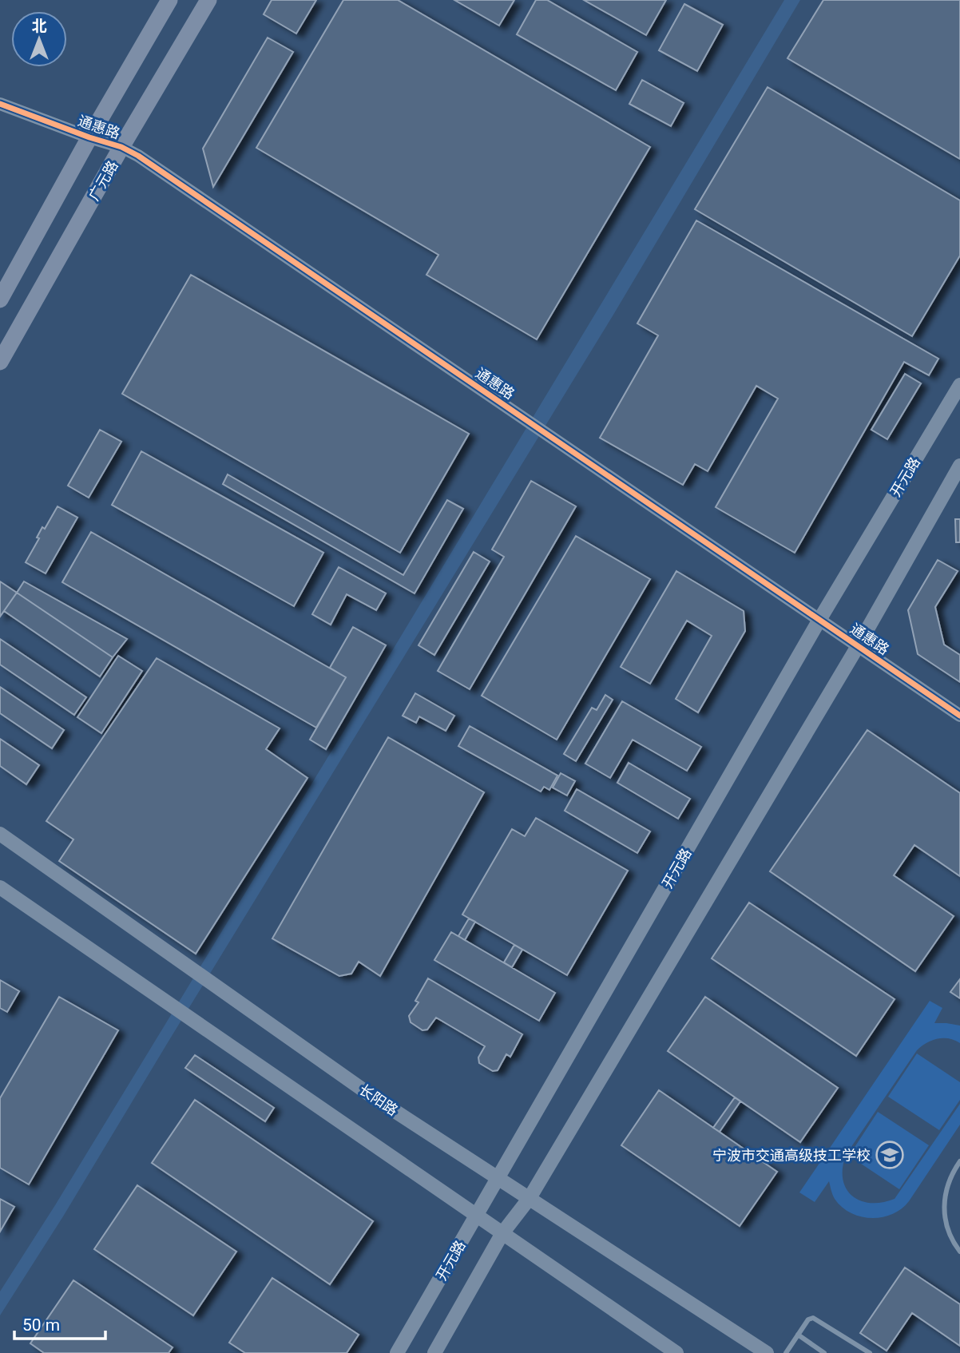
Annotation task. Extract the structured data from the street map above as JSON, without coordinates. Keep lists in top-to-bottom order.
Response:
{
  "streets": {
    "main road": ["广元路", "开元路", "长阳路"],
    "street": ["通惠路"]
  },
  "crossings": [
    ["通惠路", "广元路"],
    ["通惠路", "开元路"],
    ["开元路", "长阳路"]
  ],
  "places": {
    "school or university": ["宁波市交通高级技工学校"]
  },
  "scale_bar": "50 m",
  "north": "top"
}
